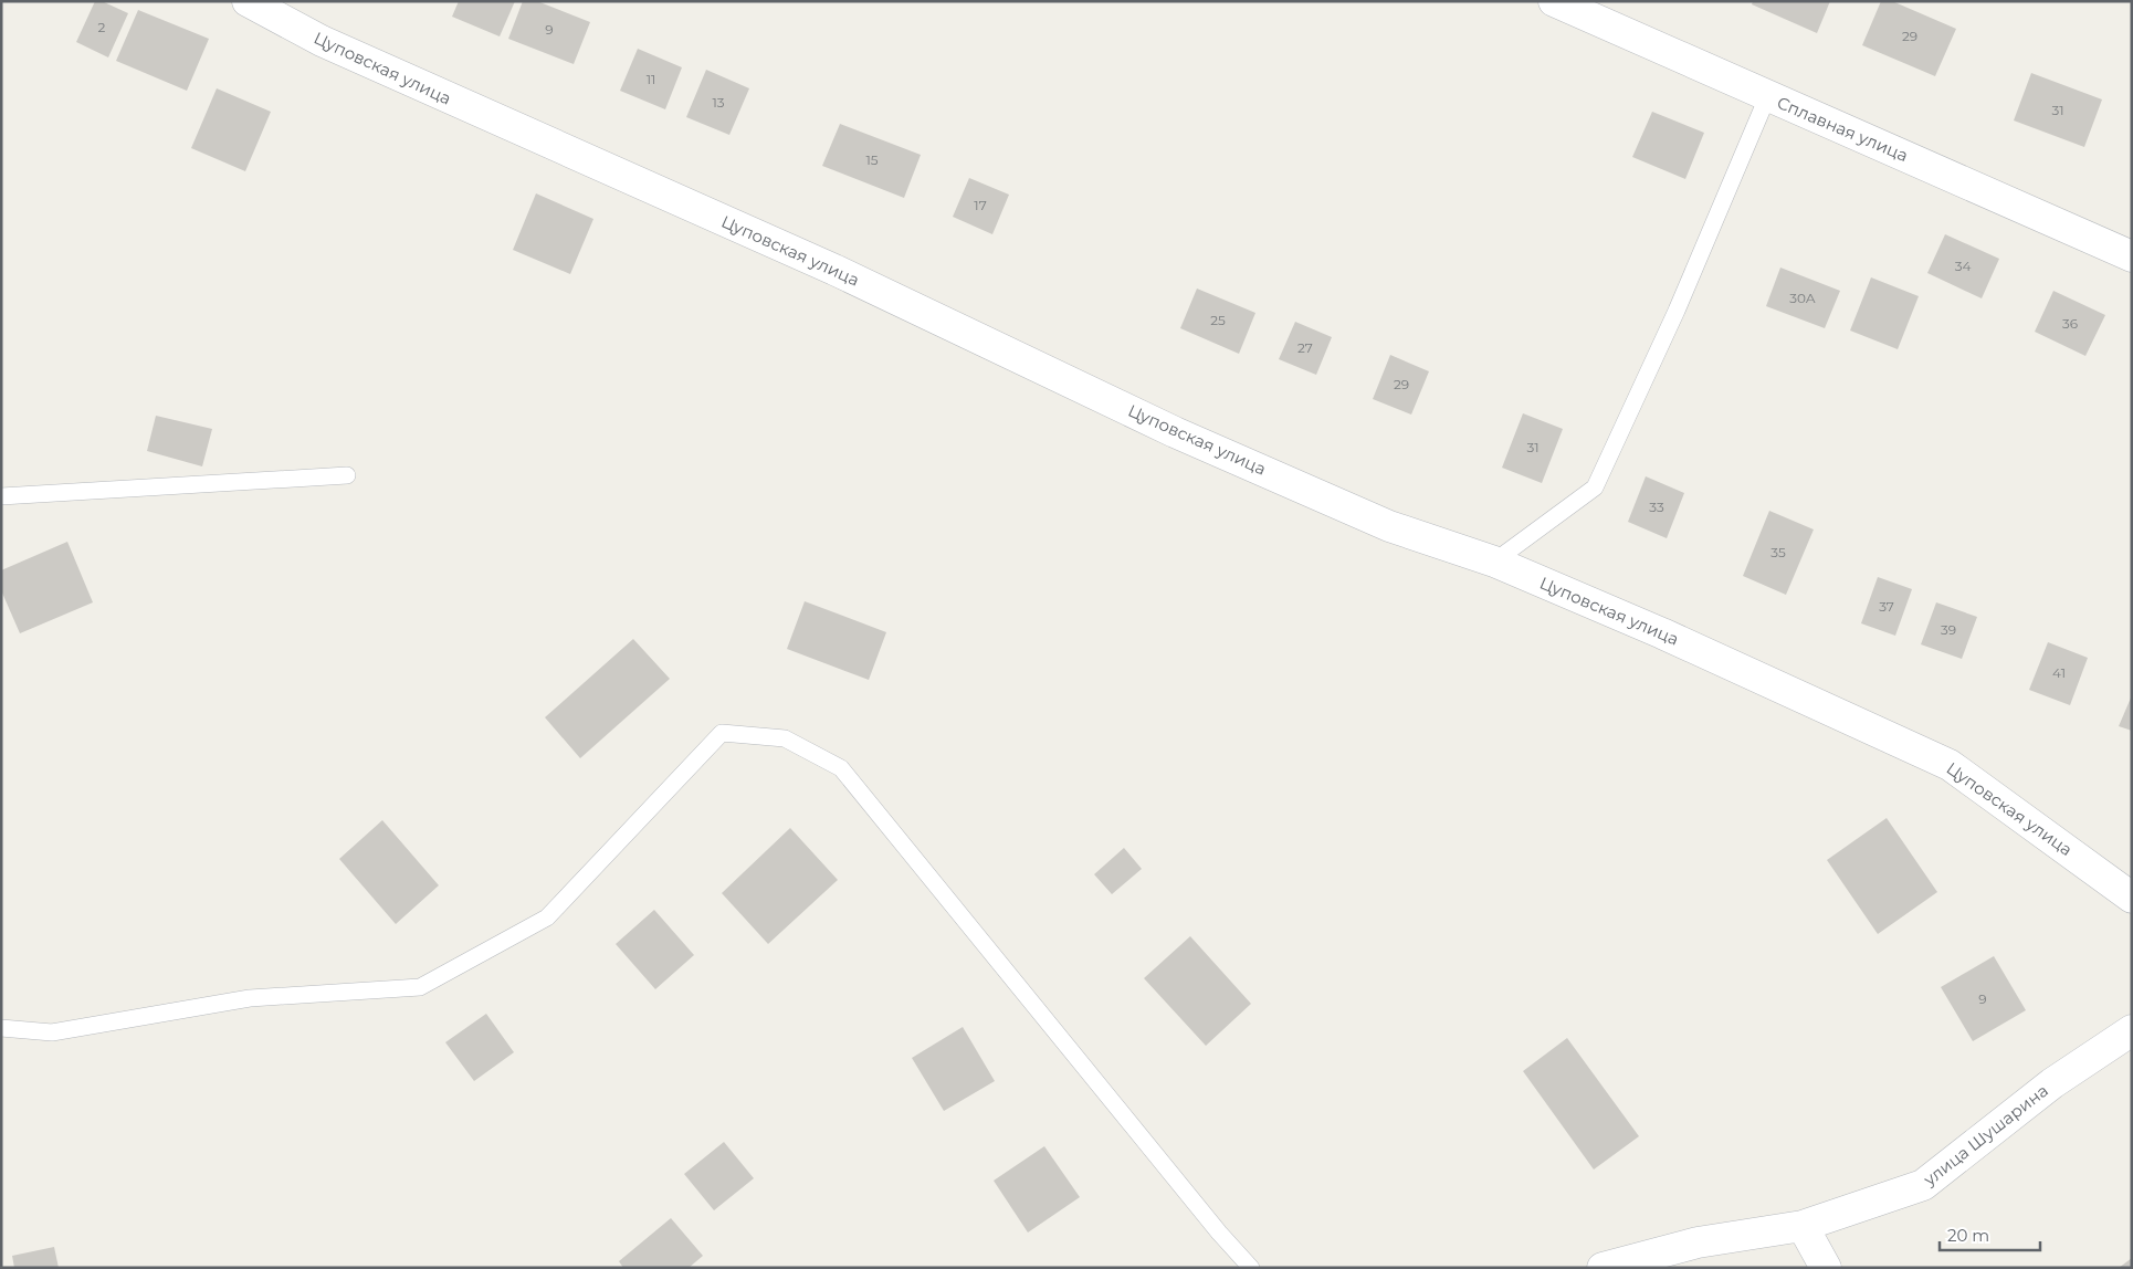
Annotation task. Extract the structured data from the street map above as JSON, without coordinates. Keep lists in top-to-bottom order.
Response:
{
  "streets": {
    "street": ["Цуповская улица", "Сплавная улица", "улица Шушарина"]
  },
  "house_numbers": [
    "2",
    "9",
    "29",
    "11",
    "13",
    "31",
    "15",
    "17",
    "34",
    "30А",
    "25",
    "36",
    "27",
    "29",
    "31",
    "33",
    "35",
    "37",
    "39",
    "41",
    "9"
  ],
  "scale_bar": "20 m"
}
